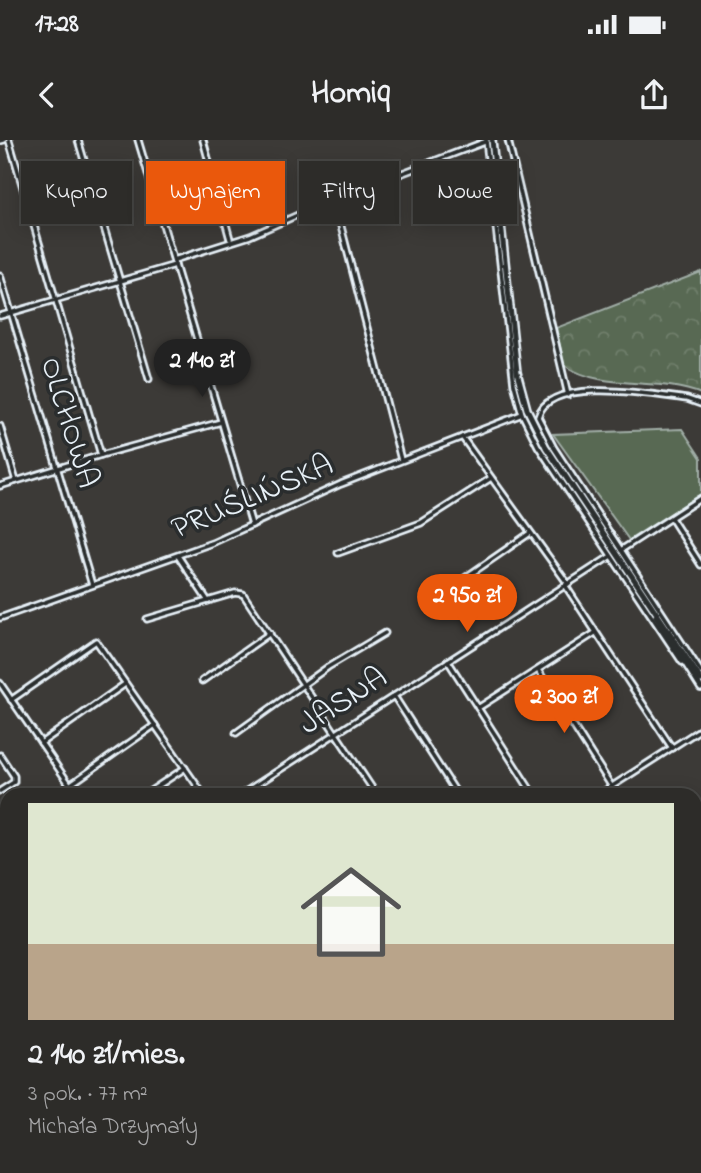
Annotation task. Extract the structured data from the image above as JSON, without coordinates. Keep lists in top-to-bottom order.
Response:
{
  "streets": {
    "street": ["OLCHOWA", "PRUŚLIŃSKA", "JASNA"]
  },
  "crossings": [
    ["OLCHOWA", "PRUŚLIŃSKA"]
  ],
  "page": {
    "status": "17:28",
    "header": "Homiq",
    "chip": [
      "Kupno",
      "Wynajem",
      "Filtry",
      "Nowe"
    ],
    "price": ["2 140 zł", "2 950 zł", "2 300 zł"],
    "list": [
      {
        "name": "2 140 zł/mies.",
        "note": "3 pok. · 77 m² · Michała Drzymały"
      }
    ]
  }
}
